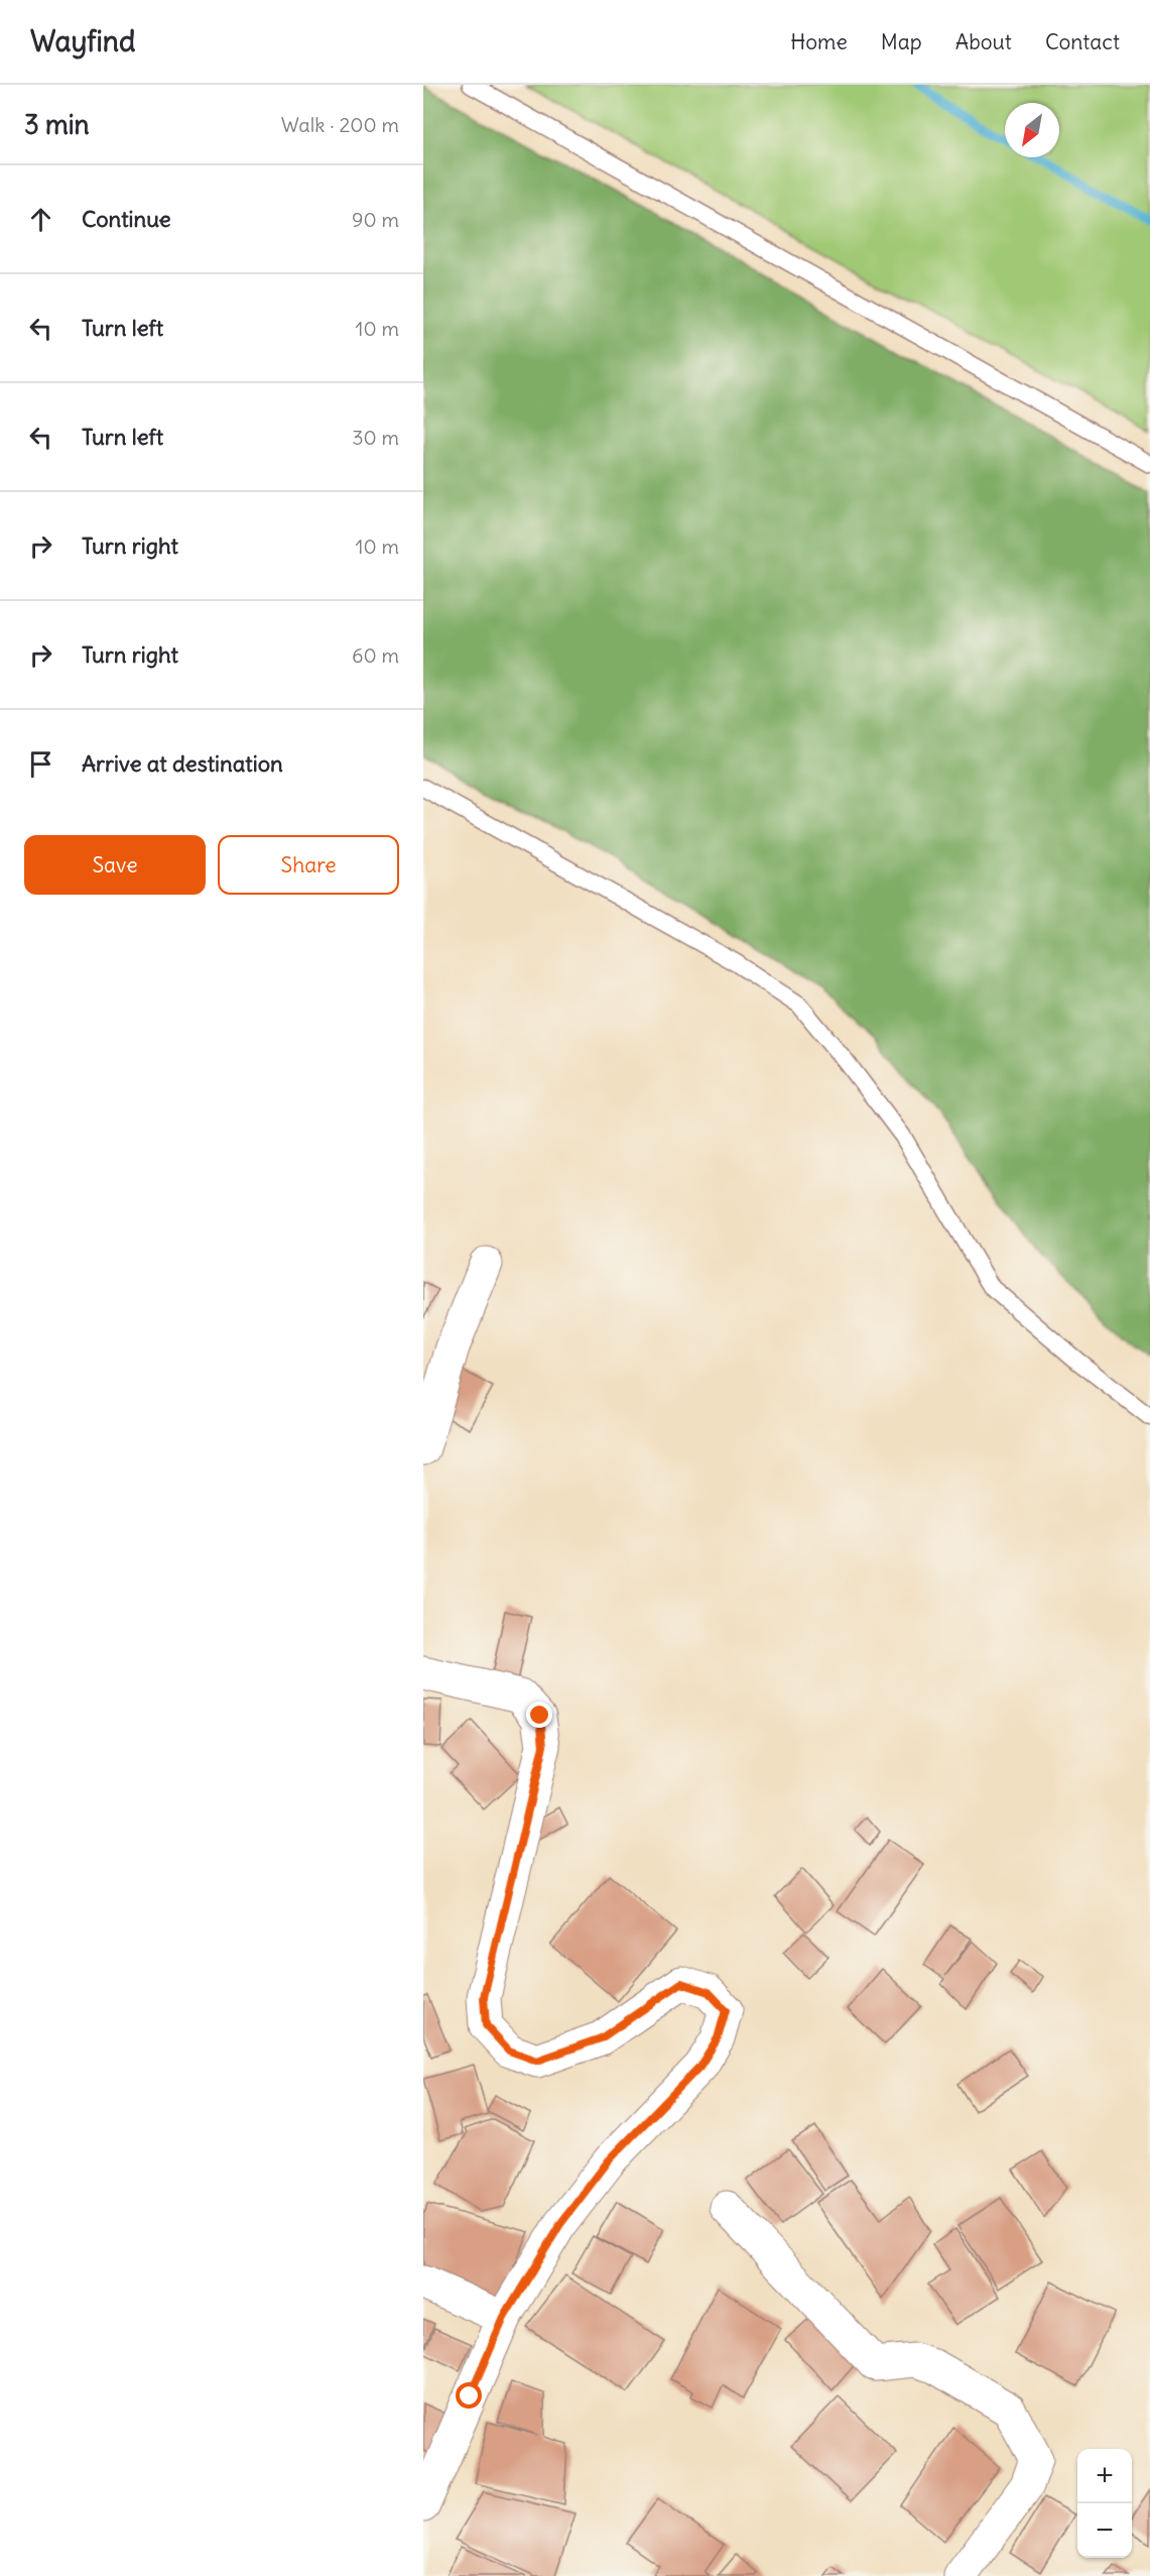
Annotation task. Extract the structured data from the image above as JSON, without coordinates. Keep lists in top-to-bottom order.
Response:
{
  "north": "bottom left",
  "page": {
    "header": "Wayfind",
    "nav": [
      "Home",
      "Map",
      "About",
      "Contact"
    ],
    "heading": ["3 min", "Walk · 200 m"],
    "list": [
      ["Continue", "90 m"],
      ["Turn left", "10 m"],
      ["Turn left", "30 m"],
      ["Turn right", "10 m"],
      ["Turn right", "60 m"],
      "Arrive at destination"
    ],
    "buttons": ["Save", "Share"],
    "map_buttons": ["+", "−"]
  }
}
